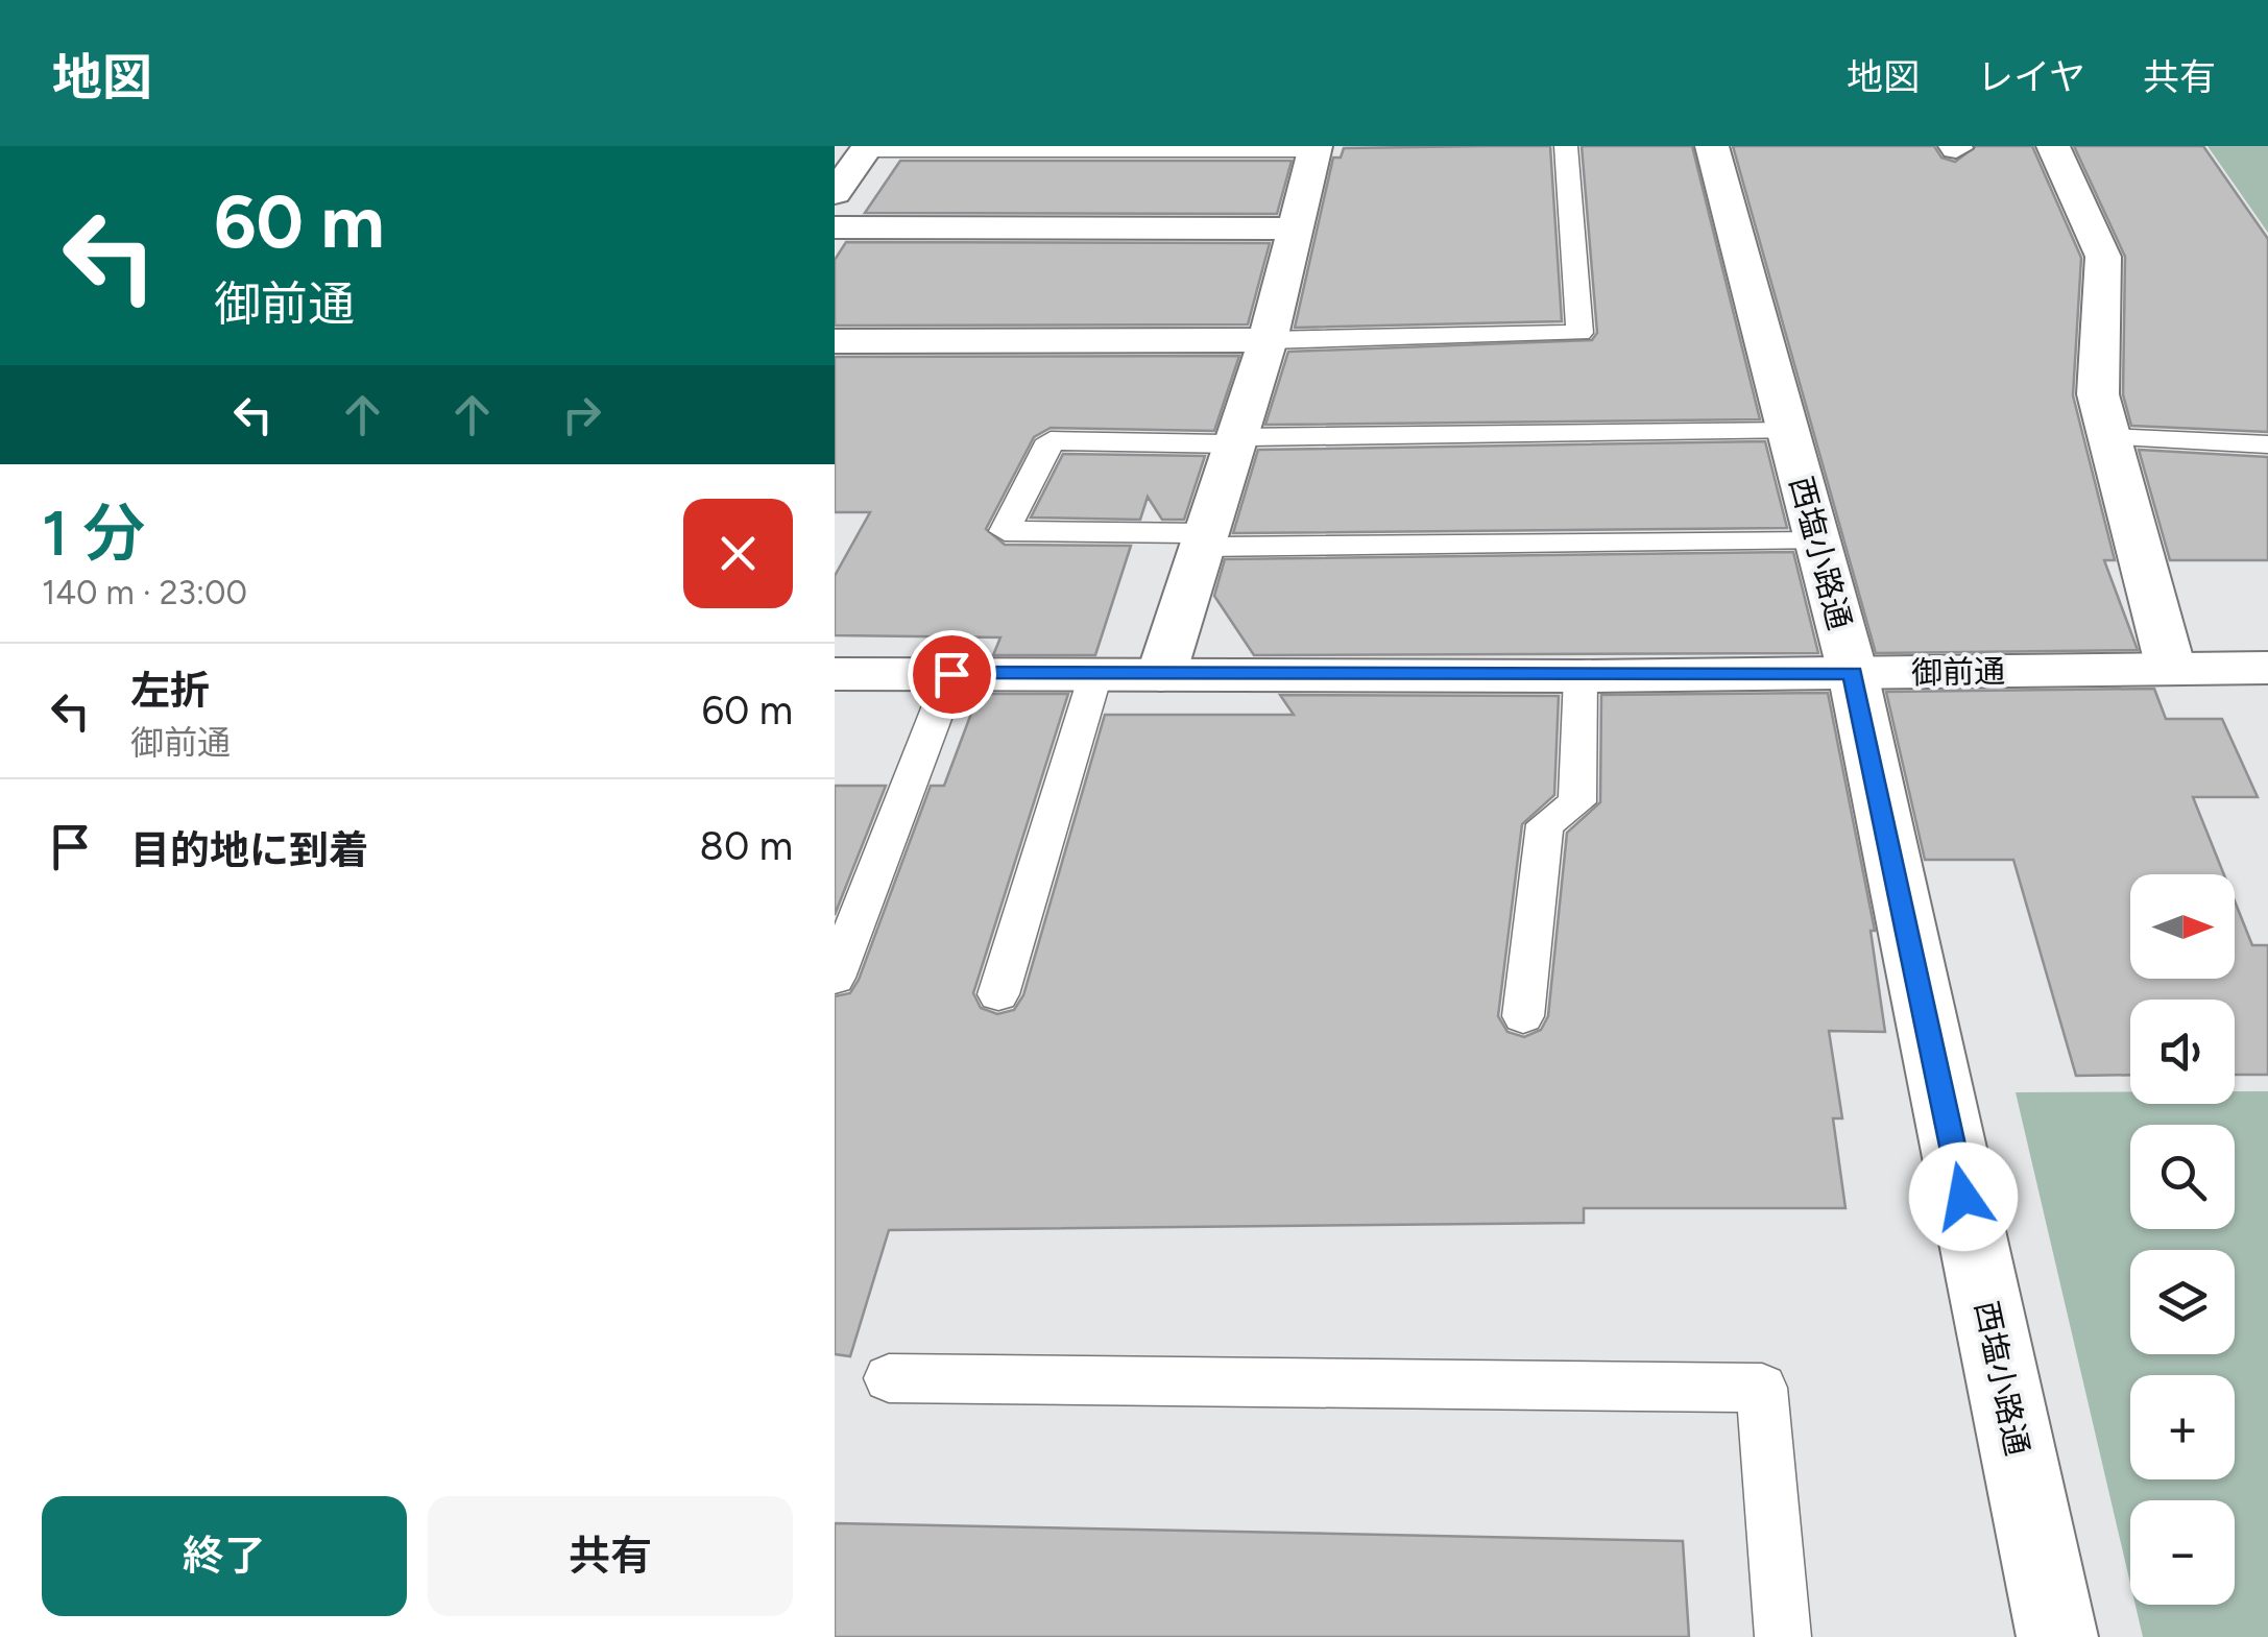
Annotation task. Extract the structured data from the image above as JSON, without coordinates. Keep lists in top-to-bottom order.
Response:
{
  "streets": {
    "street": ["西塩小路通", "御前通"]
  },
  "crossings": [
    ["西塩小路通", "御前通"]
  ],
  "north": "right",
  "page": {
    "header": "地図",
    "nav": ["地図", "レイヤ", "共有"],
    "turn": ["60 m", "御前通"],
    "heading": ["1 分", "140 m · 23:00"],
    "list": [
      {
        "name": "左折",
        "note": "御前通",
        "value": "60 m"
      },
      {
        "name": "目的地に到着",
        "value": "80 m"
      }
    ],
    "map_buttons": ["+", "−"],
    "buttons": ["終了", "共有"]
  }
}
